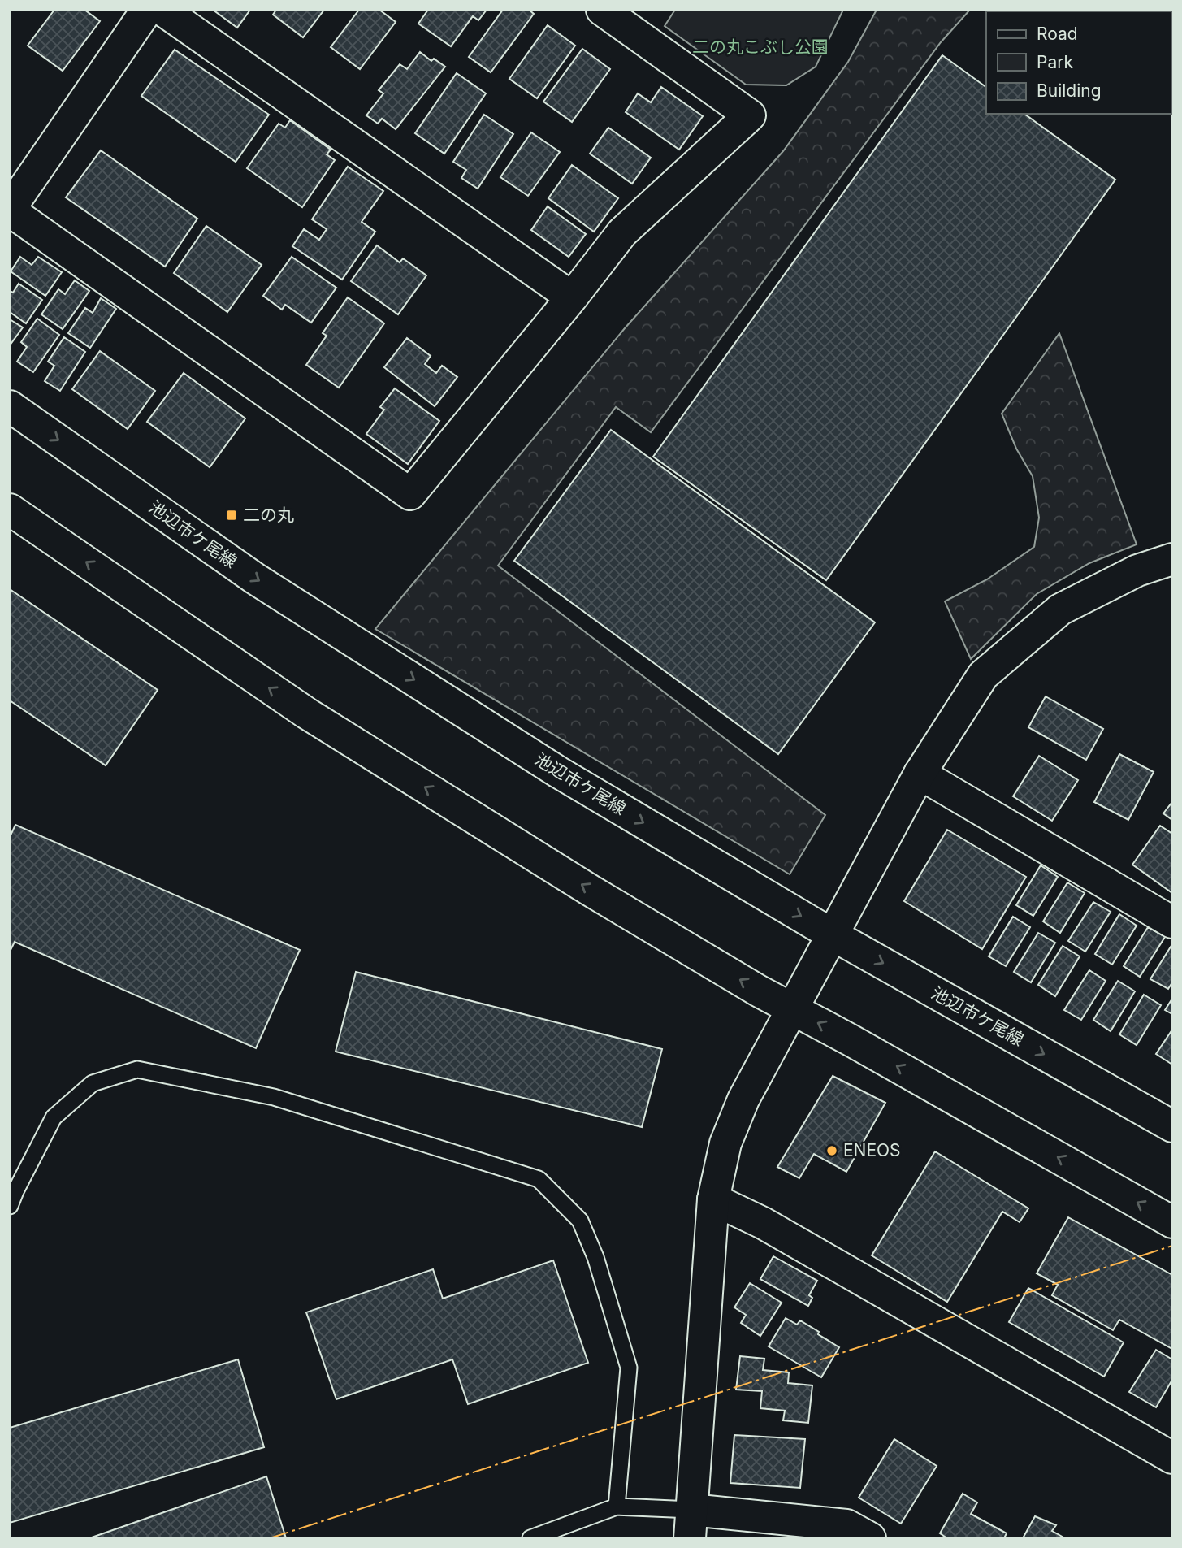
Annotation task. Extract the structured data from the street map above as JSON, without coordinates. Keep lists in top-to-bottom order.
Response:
{
  "streets": {
    "street": ["池辺市ケ尾線"]
  },
  "parks": ["二の丸こぶし公園"],
  "places": {
    "transit": ["二の丸"],
    "other": ["ENEOS"]
  },
  "legend": ["Road", "Park", "Building"]
}
